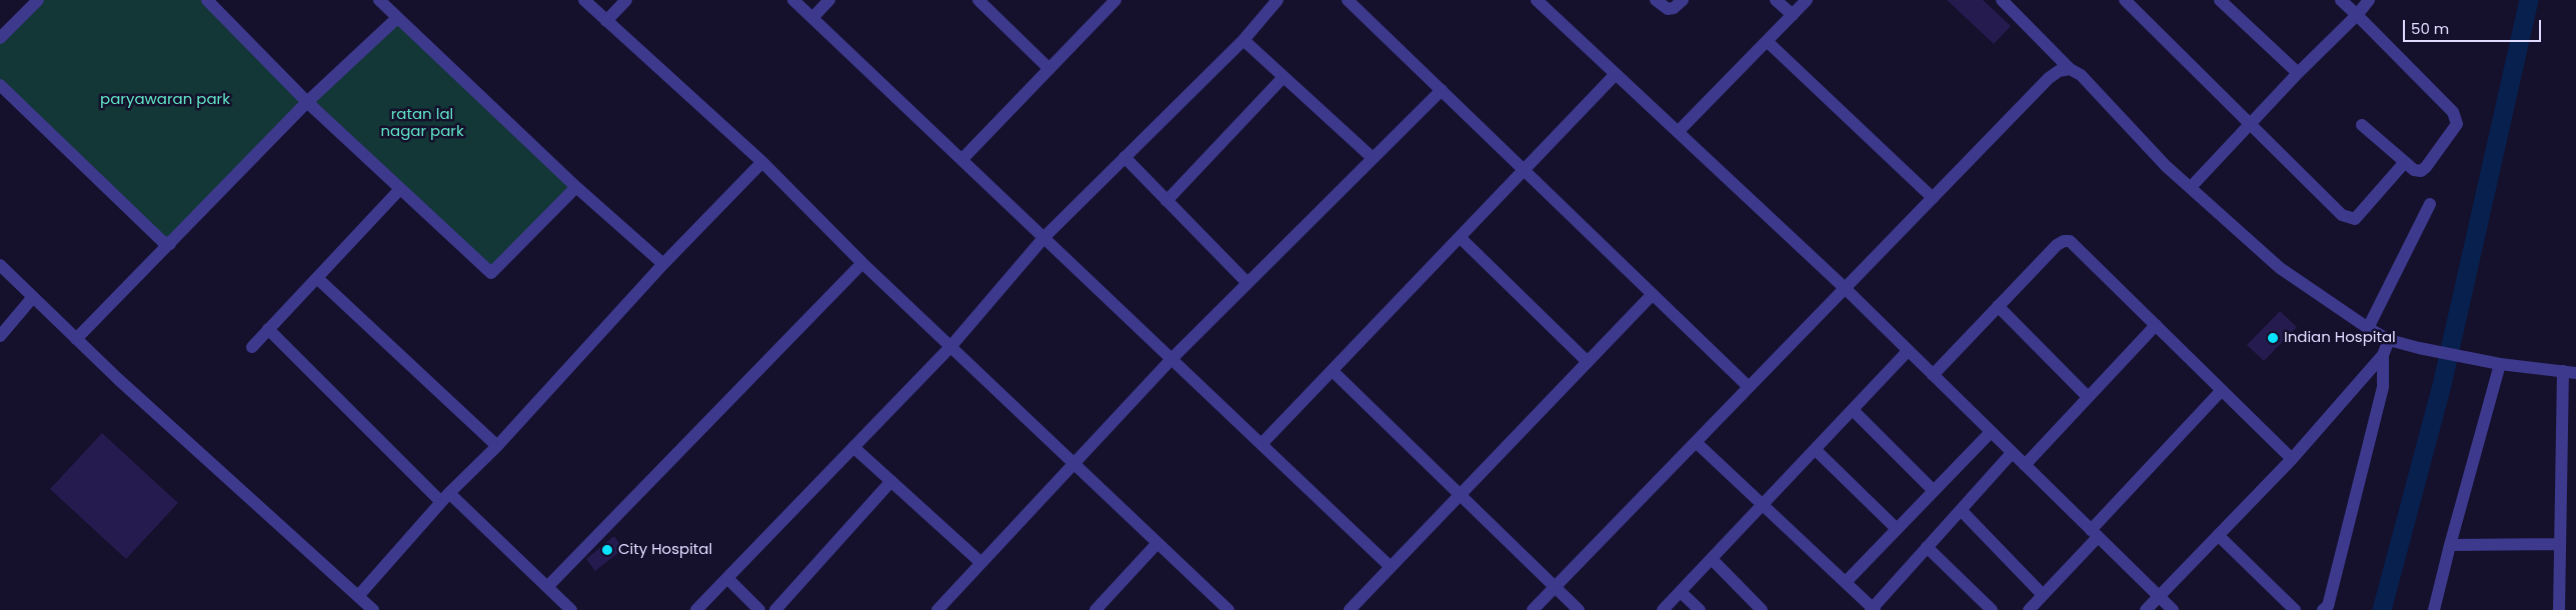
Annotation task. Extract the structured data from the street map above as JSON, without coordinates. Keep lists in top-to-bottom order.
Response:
{
  "parks": ["paryawaran park", "ratan lal nagar park"],
  "places": ["Indian Hospital", "City Hospital"],
  "scale_bar": "50 m"
}
